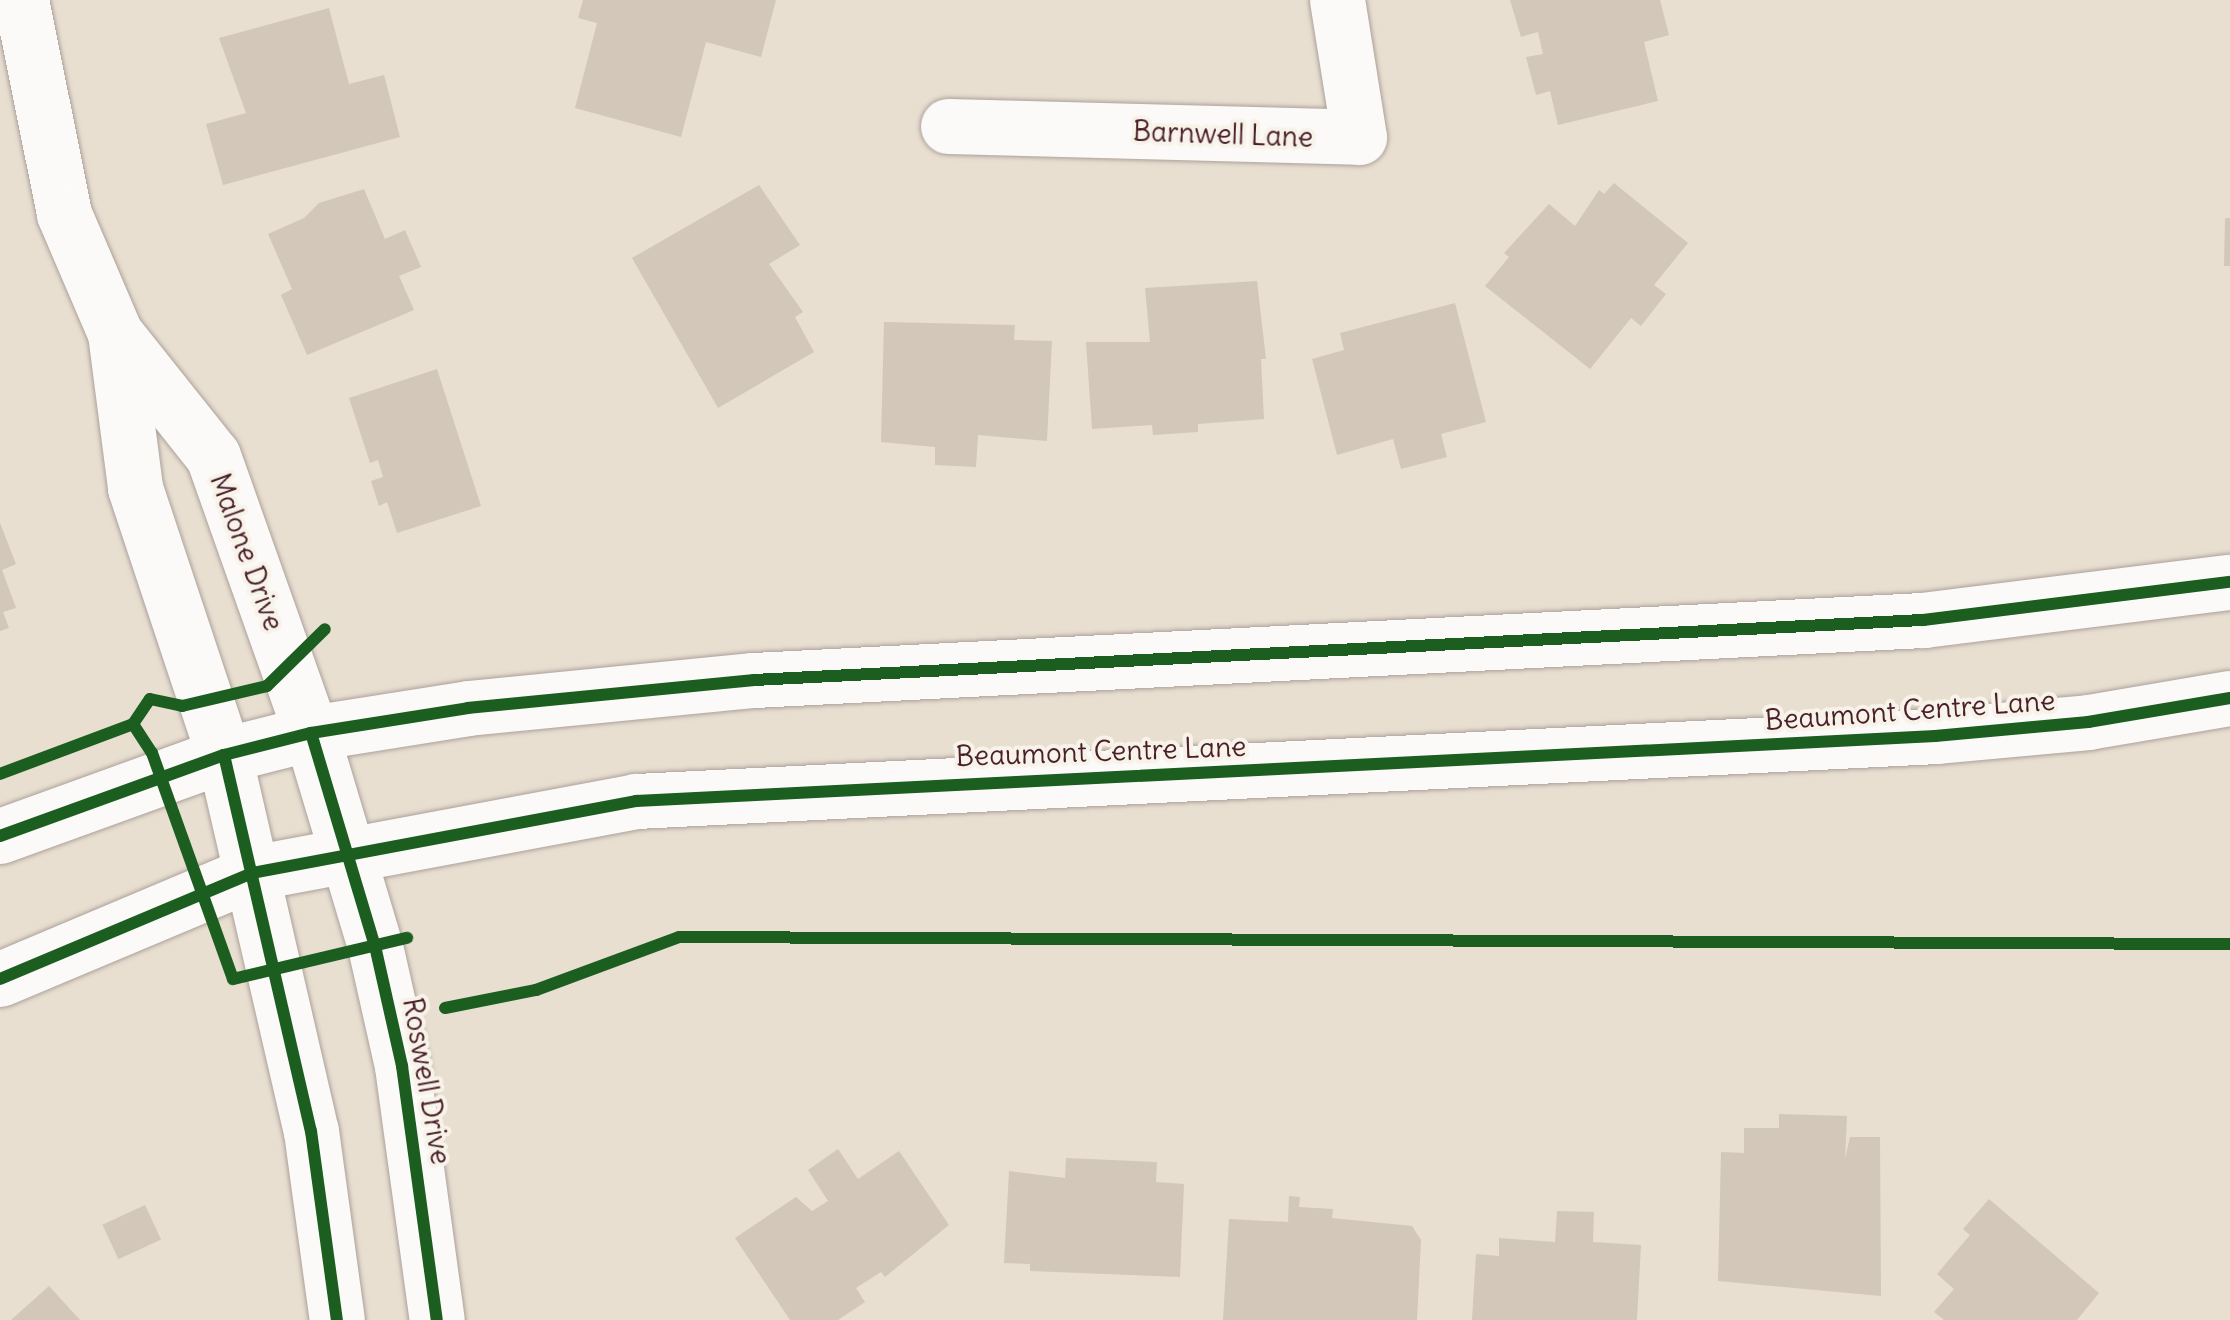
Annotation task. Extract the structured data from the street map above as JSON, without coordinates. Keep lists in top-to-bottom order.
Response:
{
  "streets": {
    "street": [
      "Barnwell Lane",
      "Malone Drive",
      "Beaumont Centre Lane",
      "Roswell Drive"
    ]
  },
  "crossings": [
    ["Malone Drive", "Beaumont Centre Lane"],
    ["Malone Drive", "Roswell Drive"],
    ["Beaumont Centre Lane", "Roswell Drive"]
  ]
}
